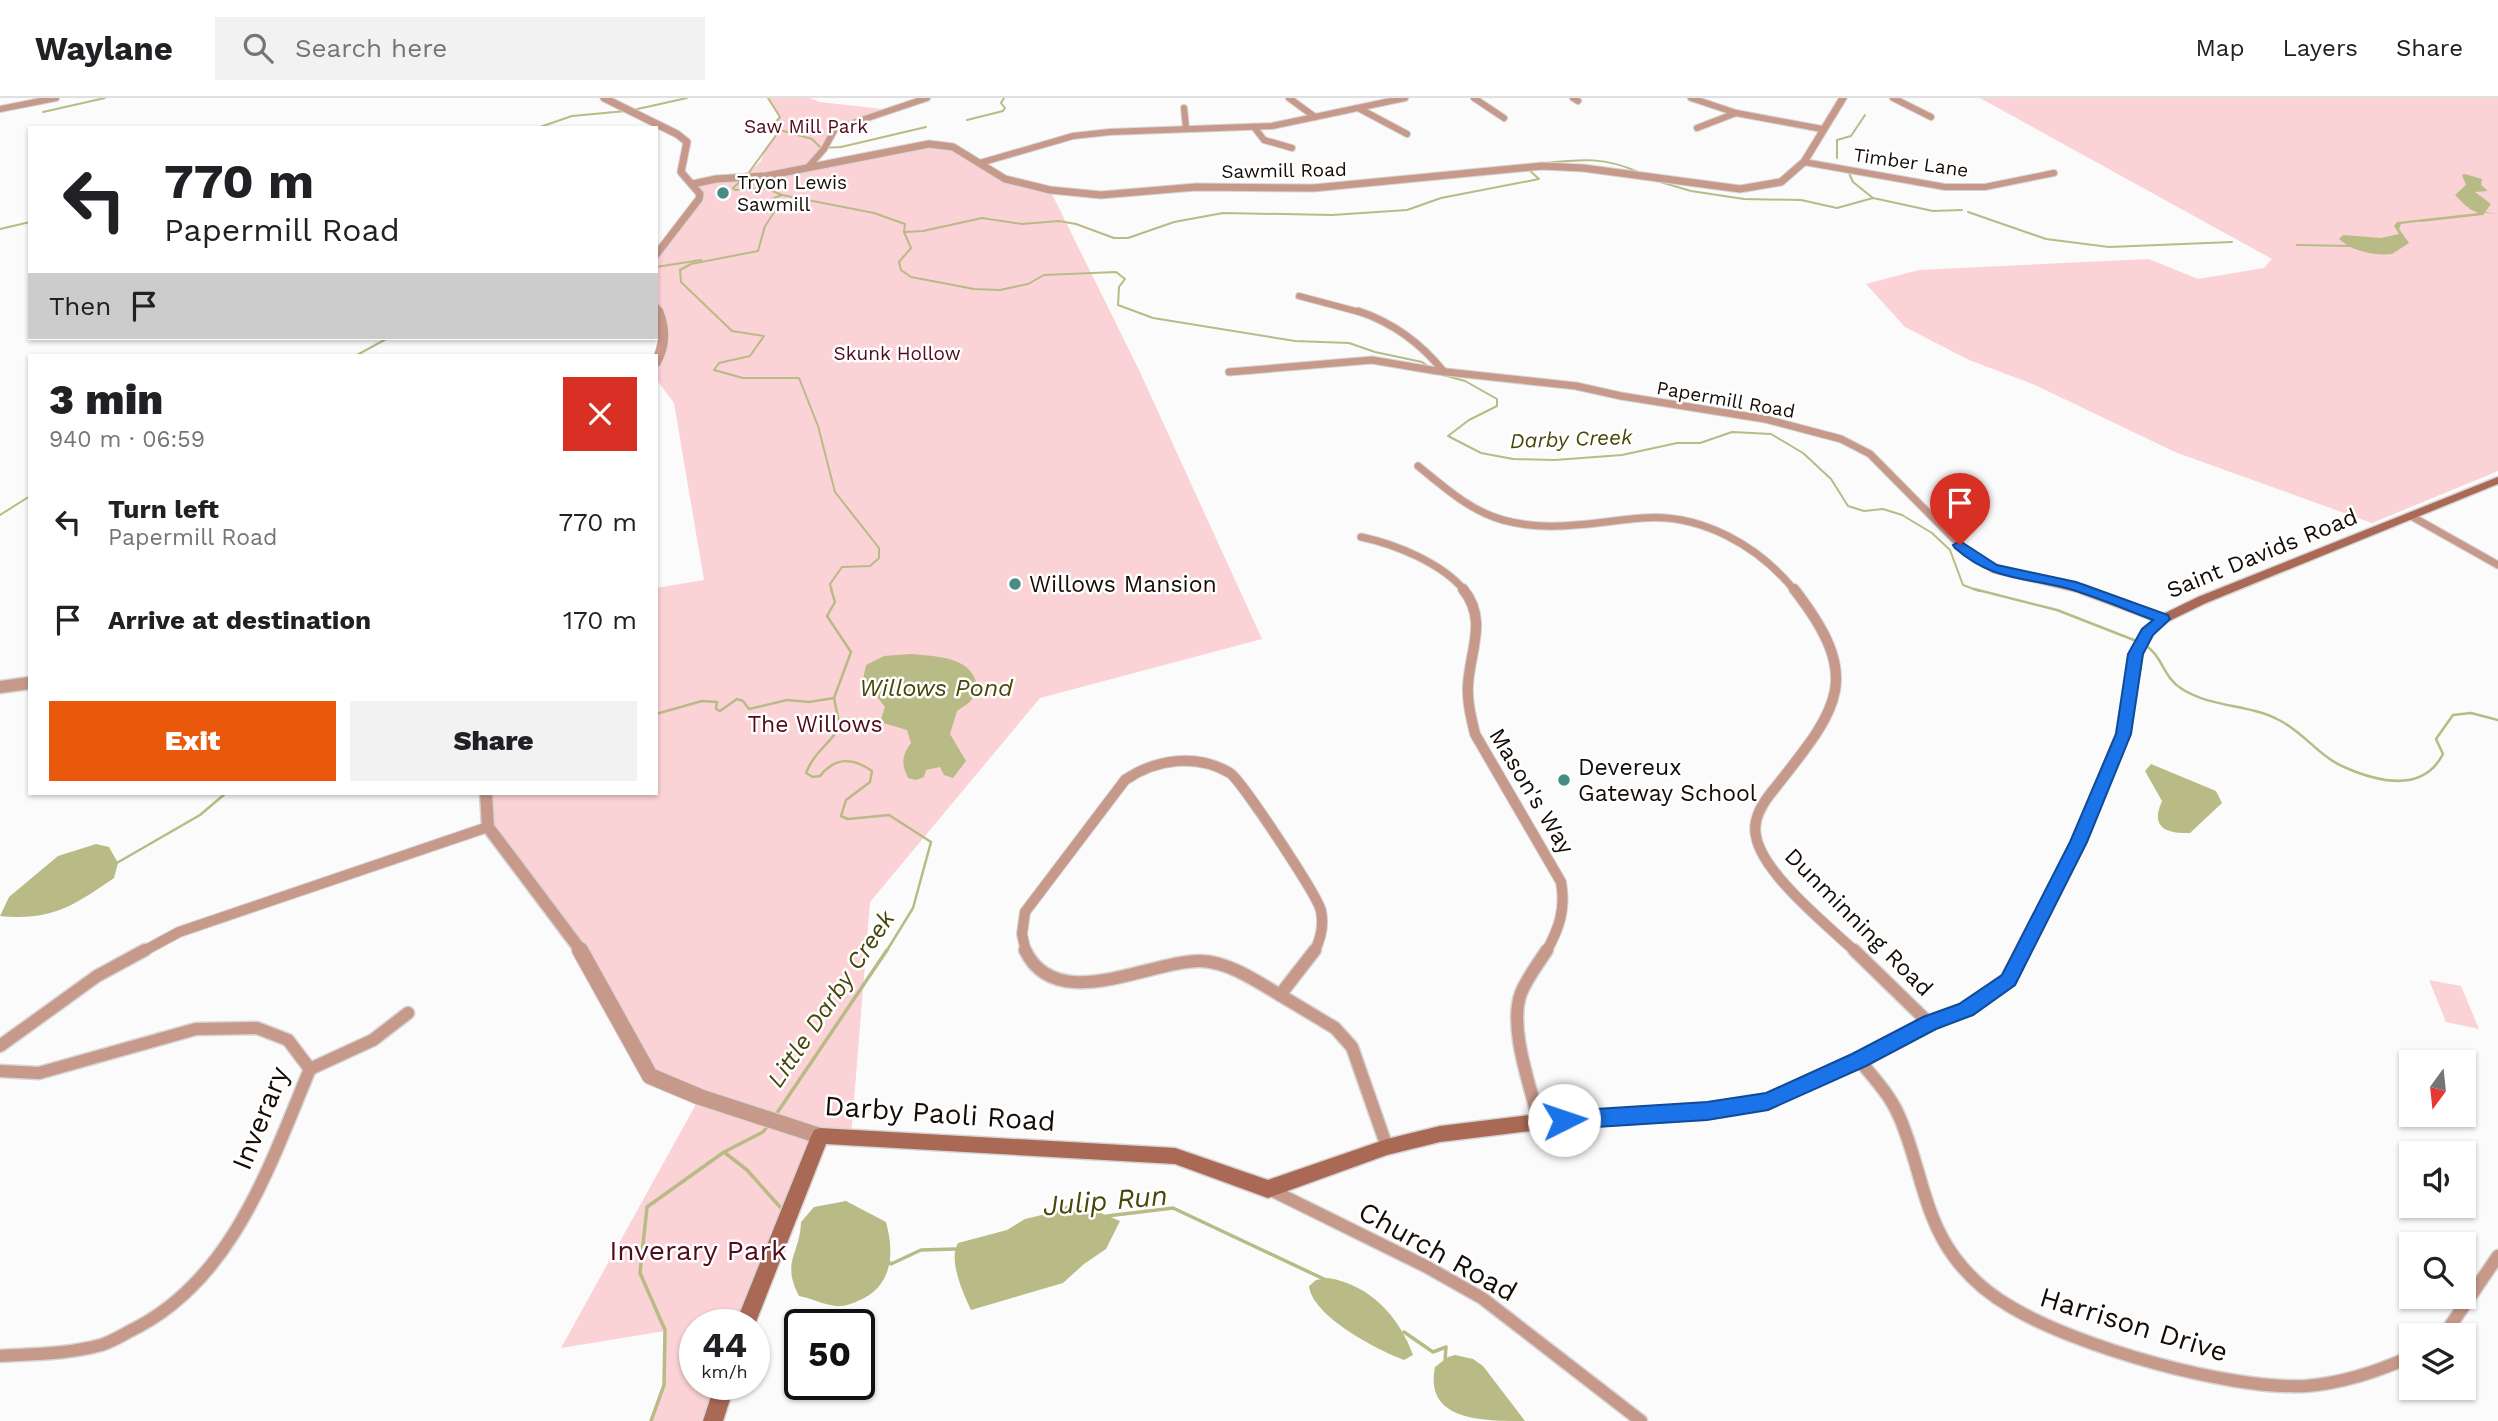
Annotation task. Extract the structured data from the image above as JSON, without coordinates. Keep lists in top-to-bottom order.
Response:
{
  "streets": {
    "main road": ["Saint Davids Road", "Darby Paoli Road"],
    "street": [
      "Timber Lane",
      "Sawmill Road",
      "Papermill Road",
      "Mason's Way",
      "Dunminning Road",
      "Inverary",
      "Church Road",
      "Harrison Drive"
    ]
  },
  "crossings": [
    ["Timber Lane", "Sawmill Road"],
    ["Papermill Road", "Saint Davids Road"],
    ["Saint Davids Road", "Mason's Way"],
    ["Saint Davids Road", "Dunminning Road"],
    ["Saint Davids Road", "Darby Paoli Road"],
    ["Saint Davids Road", "Church Road"],
    ["Saint Davids Road", "Harrison Drive"],
    ["Darby Paoli Road", "Church Road"]
  ],
  "water": [
    "Darby Creek",
    "Willows Pond",
    "Little Darby Creek",
    "Julip Run"
  ],
  "parks": [
    "Saw Mill Park",
    "Skunk Hollow",
    "The Willows",
    "Inverary Park"
  ],
  "places": ["Tryon Lewis Sawmill", "Willows Mansion", "Devereux Gateway School"],
  "north": "bottom",
  "page": {
    "header": "Waylane",
    "search": "Search here",
    "nav": ["Map", "Layers", "Share"],
    "turn": ["770 m", "Papermill Road"],
    "then": "Then",
    "heading": ["3 min", "940 m · 06:59"],
    "list": [
      {
        "name": "Turn left",
        "note": "Papermill Road",
        "value": "770 m"
      },
      {
        "name": "Arrive at destination",
        "value": "170 m"
      }
    ],
    "buttons": ["Exit", "Share"],
    "speed": "44 km/h",
    "limit": "50"
  }
}
